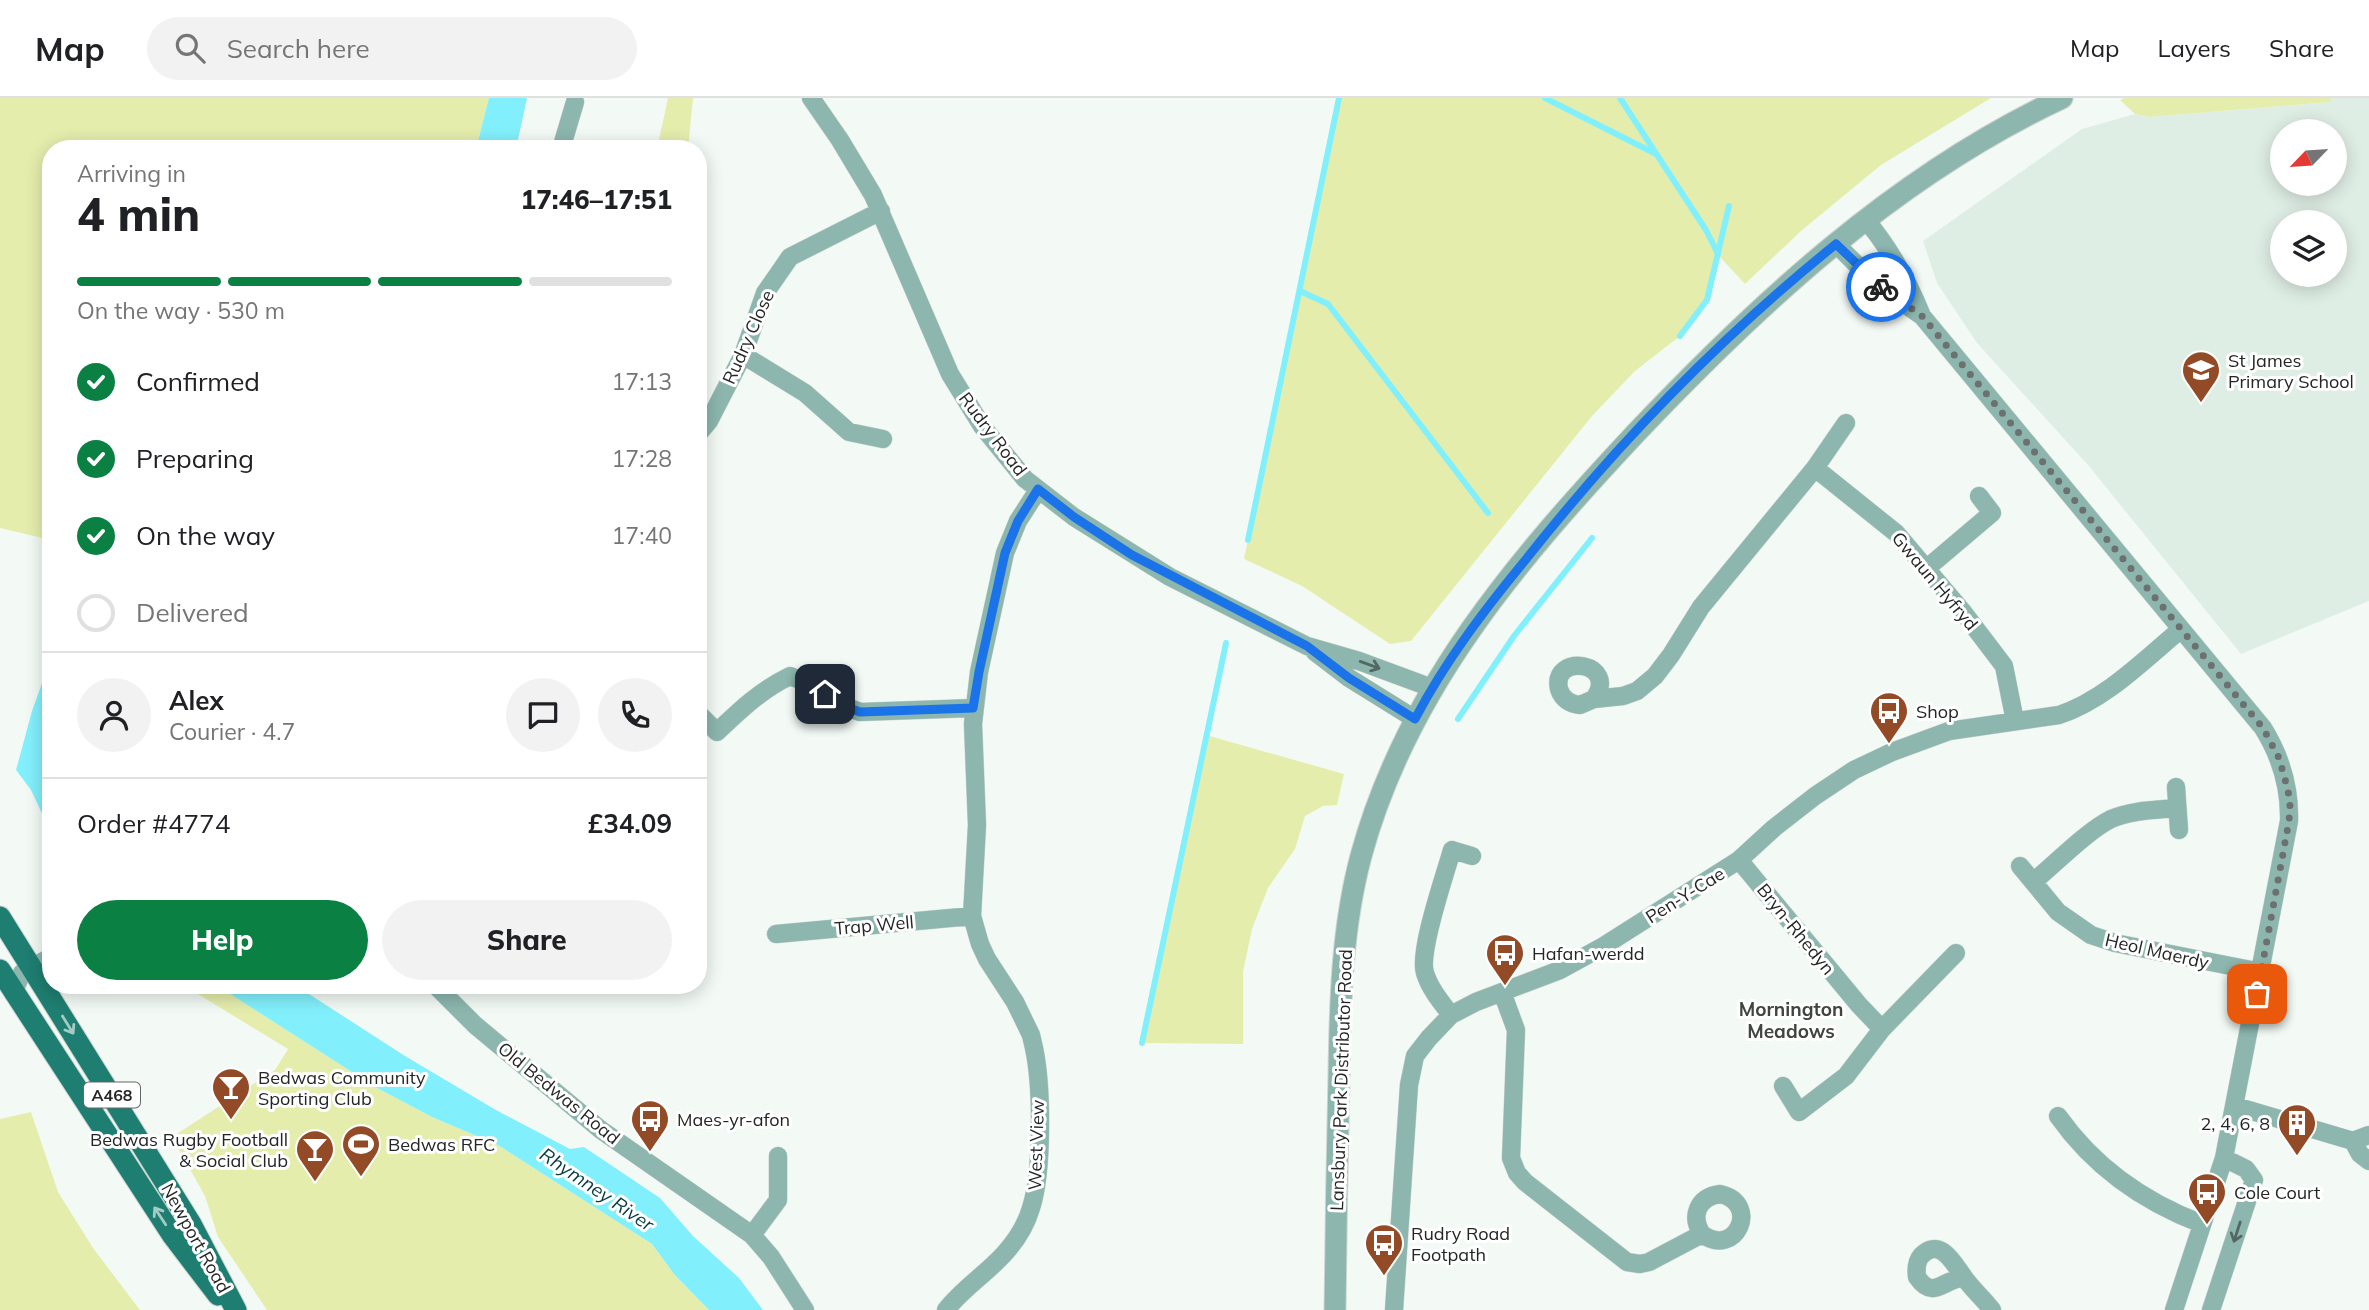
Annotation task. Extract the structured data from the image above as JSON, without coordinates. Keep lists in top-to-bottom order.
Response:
{
  "streets": {
    "main road": ["A468", "Newport Road"],
    "street": [
      "Rudry Close",
      "Rudry Road",
      "Gwaun Hyfryd",
      "Pen-Y-Cae",
      "Trap Well",
      "Bryn-Rhedyn",
      "Heol Maerdy",
      "Lansbury Park Distributor Road",
      "Old Bedwas Road",
      "West View"
    ]
  },
  "crossings": [
    ["Rudry Close", "Rudry Road"],
    ["Rudry Road", "Trap Well"],
    ["Rudry Road", "West View"],
    ["Gwaun Hyfryd", "Pen-Y-Cae"],
    ["Pen-Y-Cae", "Bryn-Rhedyn"],
    ["Trap Well", "West View"]
  ],
  "districts": ["Mornington Meadows"],
  "water": ["Rhymney River"],
  "places": {
    "school or university": ["St James Primary School"],
    "bus stop": [
      "Shop",
      "Hafan-werdd",
      "Maes-yr-afon",
      "Cole Court",
      "Rudry Road Footpath"
    ],
    "bar": ["Bedwas Community Sporting Club", "Bedwas Rugby Football & Social Club"],
    "building": ["2, 4, 6, 8"],
    "sports": ["Bedwas RFC"]
  },
  "north": "bottom left",
  "page": {
    "header": "Map",
    "search": "Search here",
    "nav": ["Map", "Layers", "Share"],
    "heading": ["4 min", "Arriving in", "17:46–17:51"],
    "panel": [
      "Alex",
      "Courier · 4.7",
      "Order #4774",
      "£34.09"
    ],
    "bar": "On the way · 530 m",
    "list": [
      ["Confirmed", "17:13"],
      ["Preparing", "17:28"],
      ["On the way", "17:40"],
      "Delivered"
    ],
    "buttons": ["Help", "Share"]
  }
}
